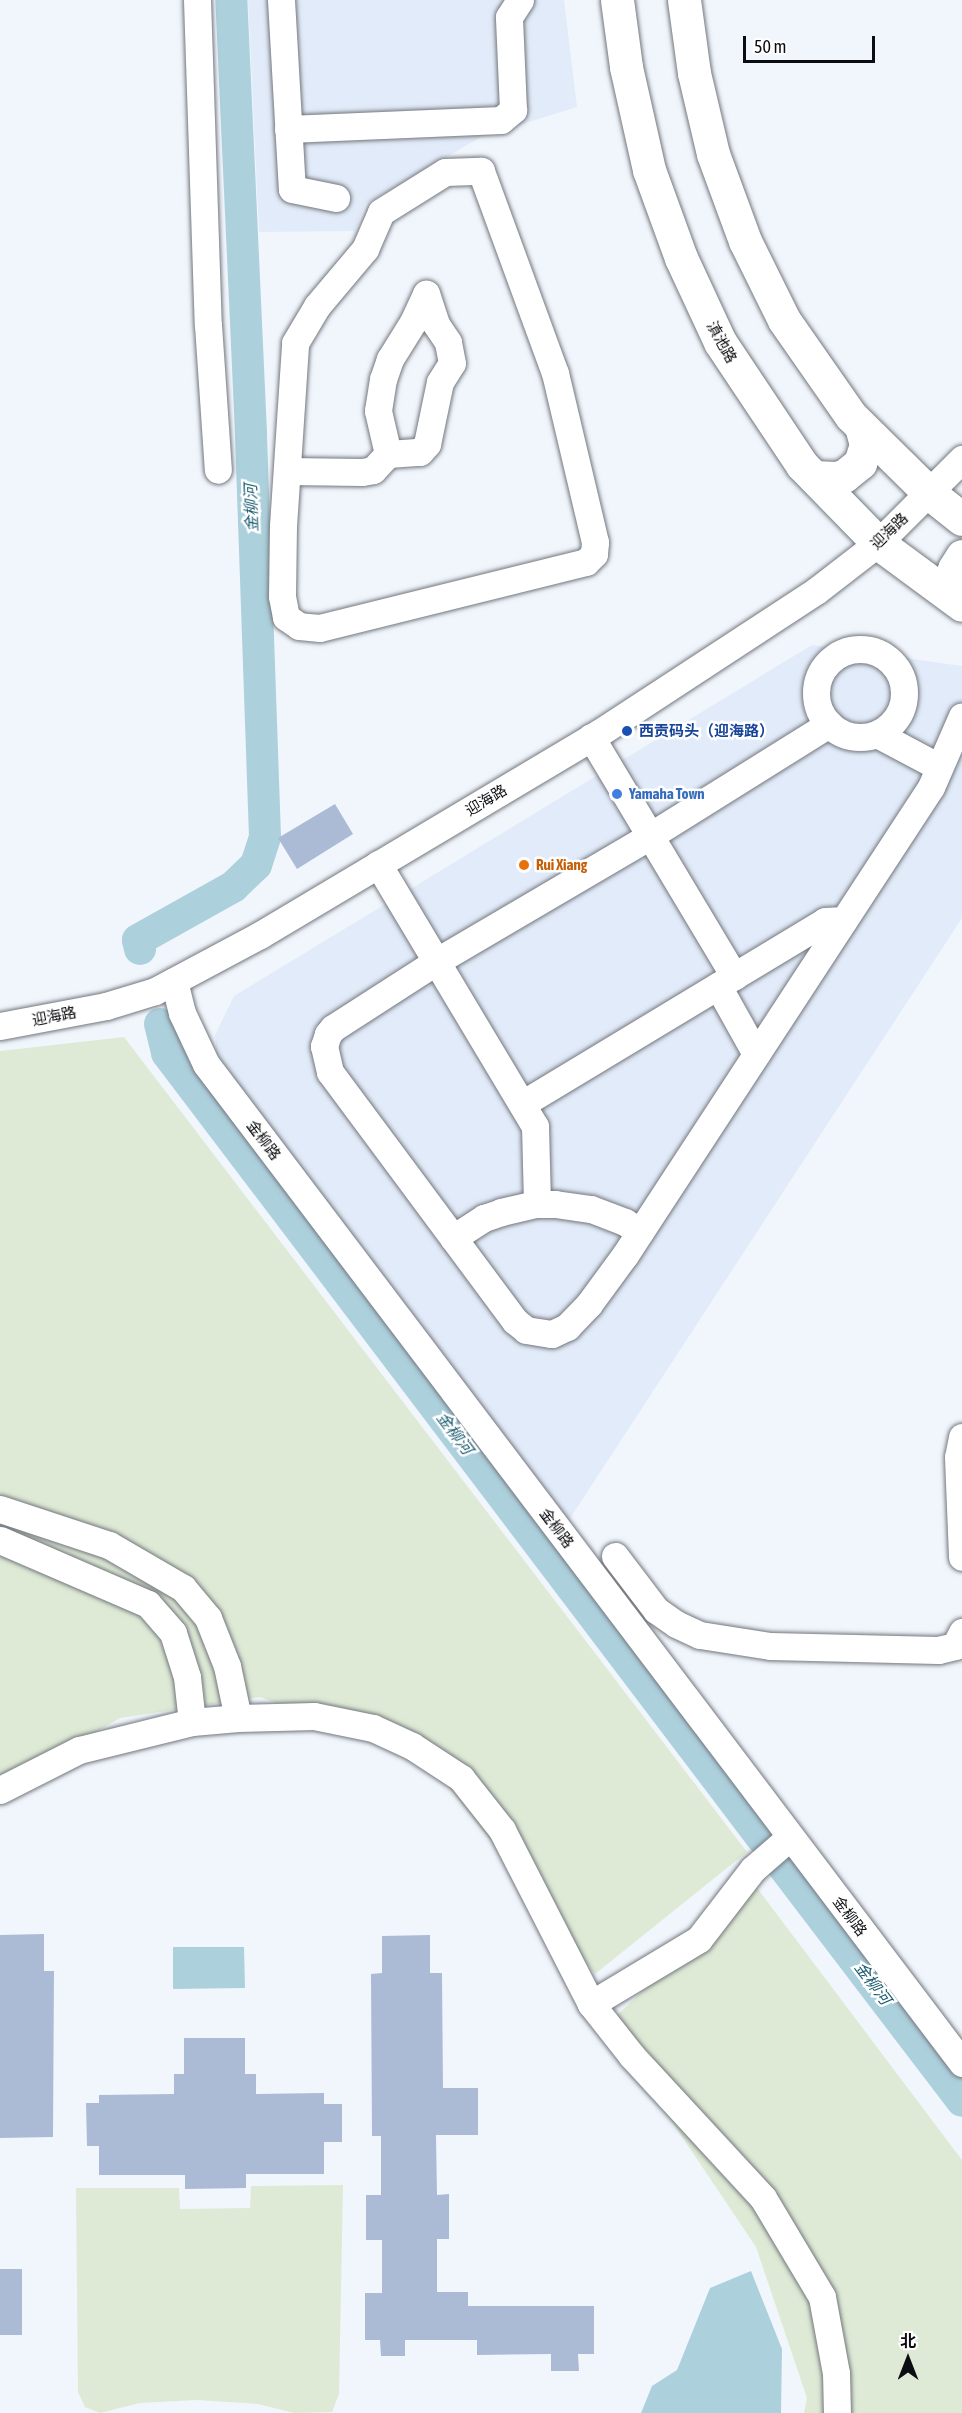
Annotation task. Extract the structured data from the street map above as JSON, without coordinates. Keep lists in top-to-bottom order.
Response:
{
  "streets": {
    "main road": ["滇池路"],
    "street": ["迎海路", "金柳路"]
  },
  "crossings": [
    ["滇池路", "迎海路"],
    ["迎海路", "金柳路"]
  ],
  "water": ["金柳河"],
  "places": ["西贡码头（迎海路）", "Yamaha Town", "Rui Xiang"],
  "scale_bar": "50 m",
  "north": "top"
}
